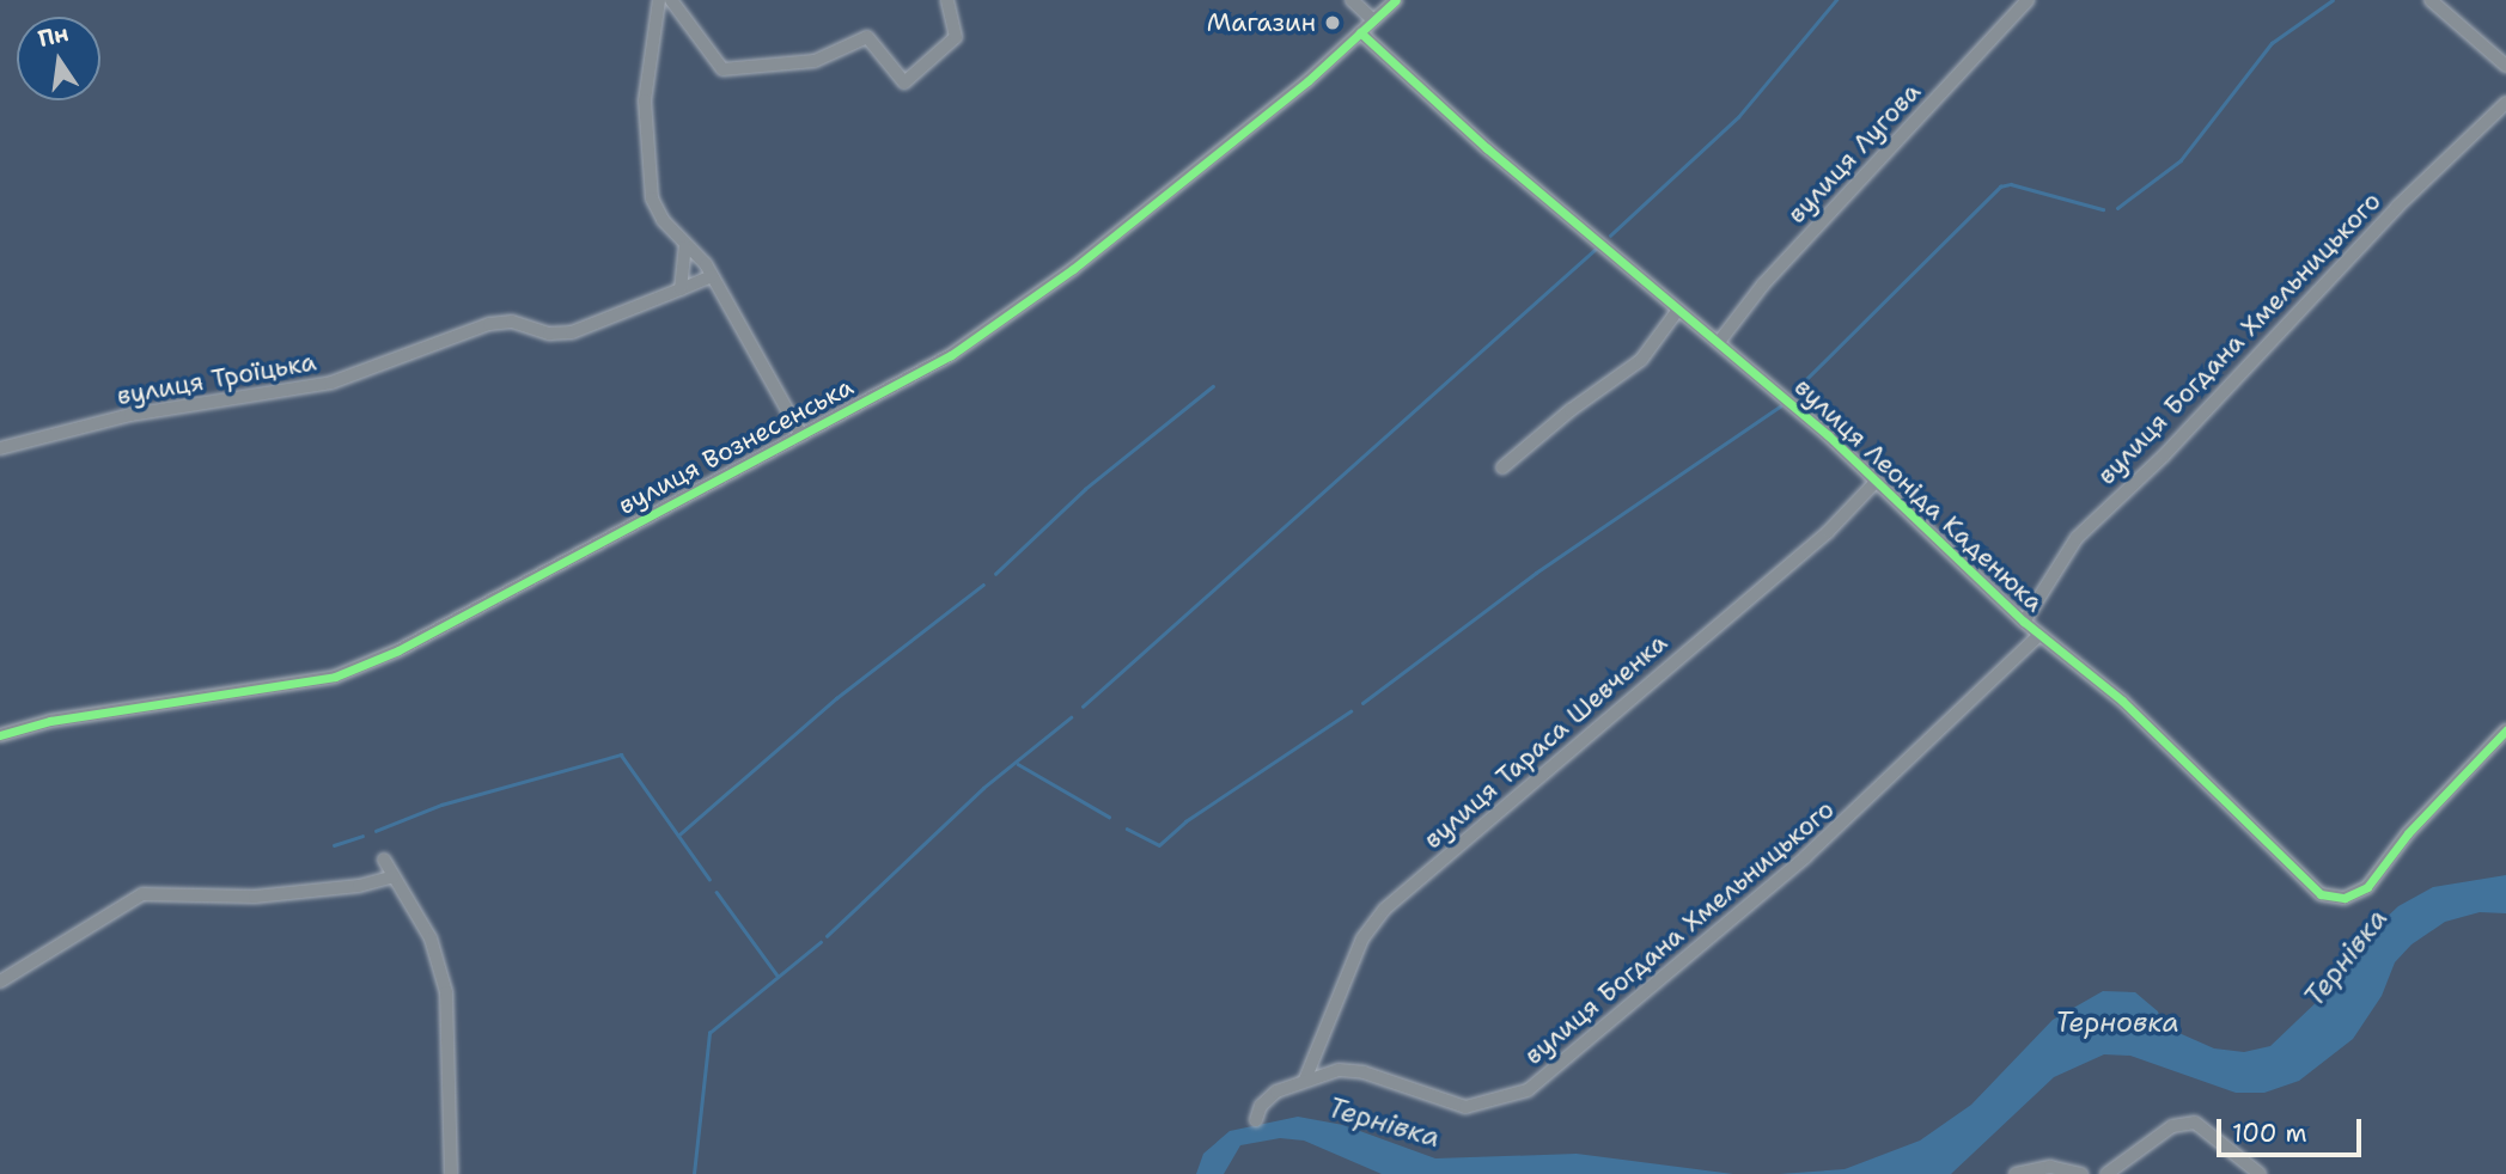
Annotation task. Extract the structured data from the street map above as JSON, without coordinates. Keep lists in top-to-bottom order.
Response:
{
  "streets": {
    "street": [
      "вулиця Лугова",
      "вулиця Богдана Хмельницького",
      "вулиця Троїцька",
      "вулиця Вознесенська",
      "вулиця Леоніда Каденюка",
      "вулиця Тараса Шевченка"
    ]
  },
  "crossings": [
    ["вулиця Лугова", "вулиця Леоніда Каденюка"],
    ["вулиця Богдана Хмельницького", "вулиця Леоніда Каденюка"],
    ["вулиця Богдана Хмельницького", "вулиця Тараса Шевченка"],
    ["вулиця Вознесенська", "вулиця Леоніда Каденюка"],
    ["вулиця Леоніда Каденюка", "вулиця Тараса Шевченка"]
  ],
  "water": ["Тернівка", "Терновка"],
  "places": ["Магазин"],
  "scale_bar": "100 m",
  "north": "top"
}
